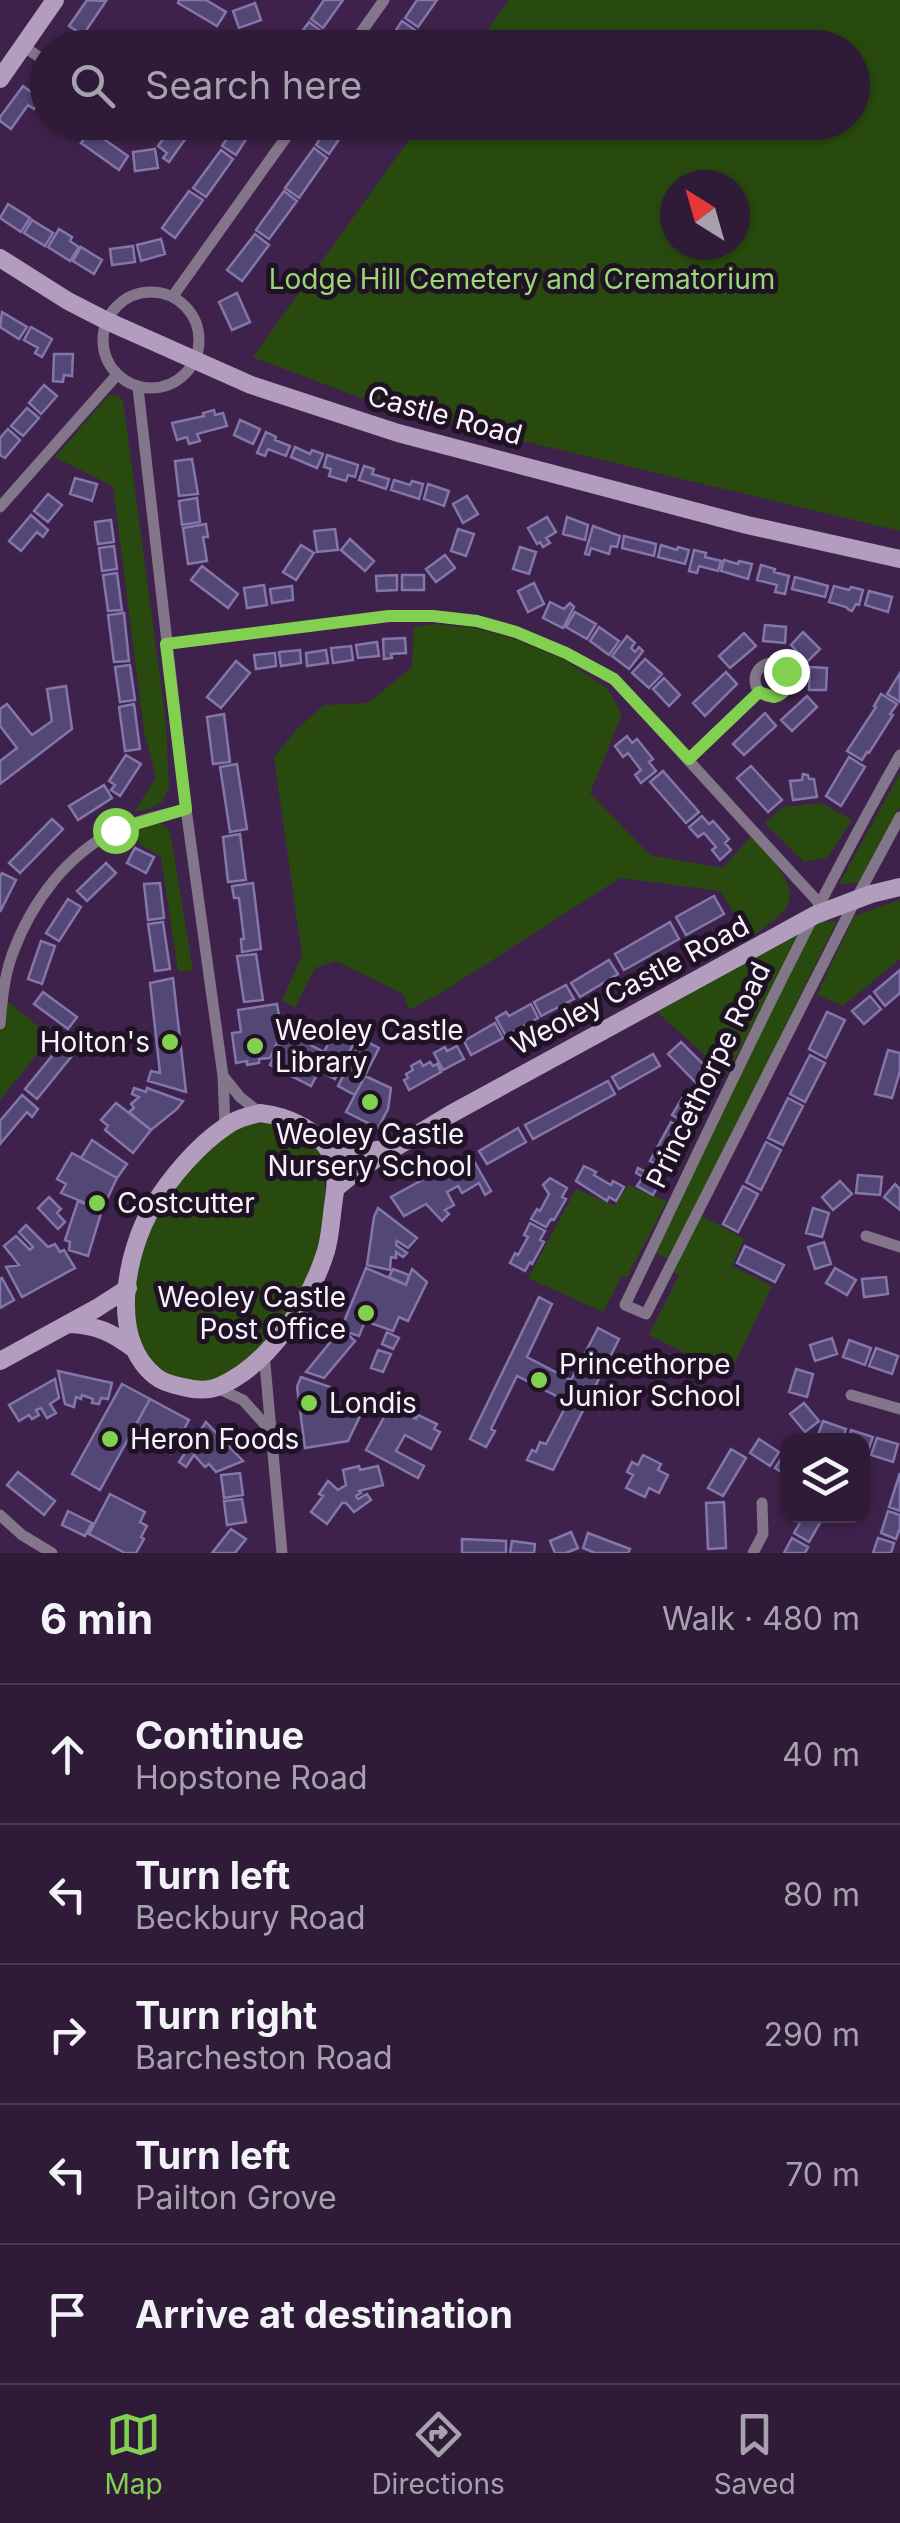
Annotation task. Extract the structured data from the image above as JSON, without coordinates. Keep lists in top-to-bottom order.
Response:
{
  "streets": {
    "street": ["Castle Road", "Weoley Castle Road", "Princethorpe Road"]
  },
  "crossings": [
    ["Weoley Castle Road", "Princethorpe Road"]
  ],
  "parks": ["Lodge Hill Cemetery and Crematorium"],
  "places": [
    "Holton's",
    "Weoley Castle Library",
    "Weoley Castle Nursery School",
    "Costcutter",
    "Weoley Castle Post Office",
    "Princethorpe Junior School",
    "Londis",
    "Heron Foods"
  ],
  "north": "top left",
  "page": {
    "search": "Search here",
    "heading": ["6 min", "Walk · 480 m"],
    "list": [
      ["Continue", "Hopstone Road", "40 m"],
      ["Turn left", "Beckbury Road", "80 m"],
      ["Turn right", "Barcheston Road", "290 m"],
      ["Turn left", "Pailton Grove", "70 m"],
      "Arrive at destination"
    ],
    "nav": ["Map", "Directions", "Saved"]
  }
}
